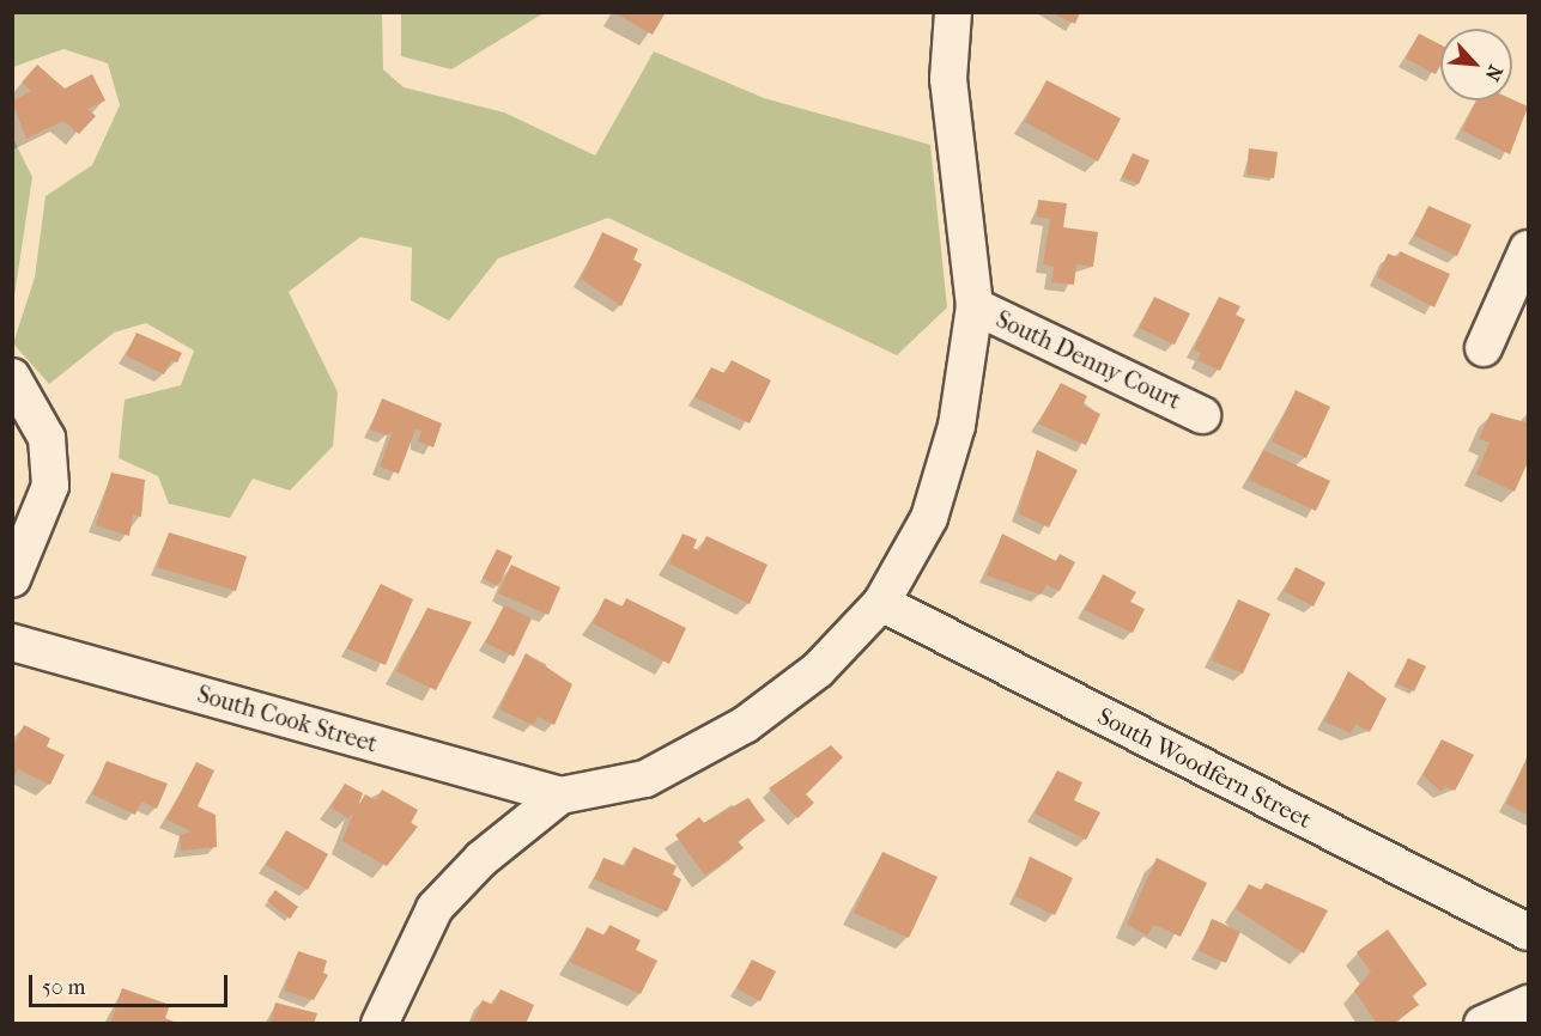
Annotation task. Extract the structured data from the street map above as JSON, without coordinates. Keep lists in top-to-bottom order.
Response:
{
  "streets": {
    "street": ["South Denny Court", "South Cook Street", "South Woodfern Street"]
  },
  "scale_bar": "50 m",
  "north": "bottom right"
}
